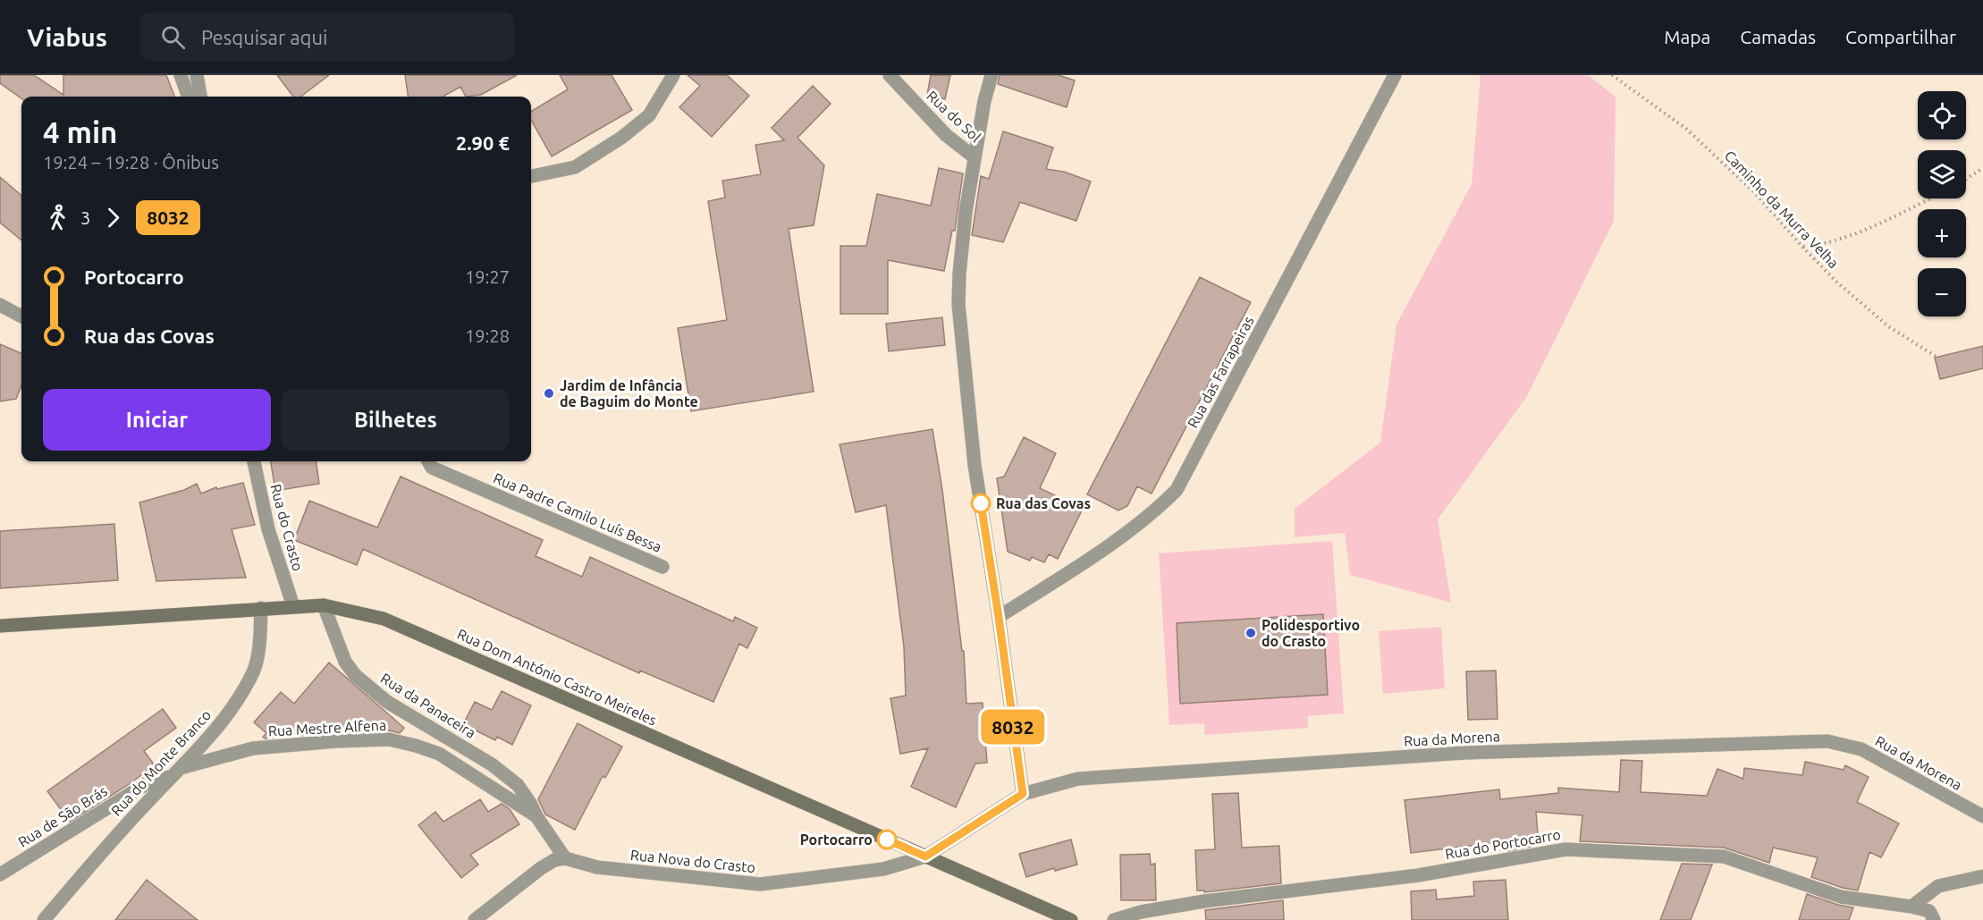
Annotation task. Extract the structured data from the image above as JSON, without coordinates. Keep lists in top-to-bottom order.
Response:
{
  "streets": {
    "main road": ["Rua Dom António Castro Meireles"],
    "street": [
      "Rua do Sol",
      "Rua das Farrapeiras",
      "Rua Padre Camilo Luís Bessa",
      "Rua do Crasto",
      "Rua da Panaceira",
      "Rua Mestre Alfena",
      "Rua da Morena",
      "Rua do Monte Branco",
      "Rua de São Brás",
      "Rua do Portocarro",
      "Rua Nova do Crasto"
    ],
    "path": ["Caminho da Murra Velha"]
  },
  "crossings": [
    ["Rua do Crasto", "Rua Dom António Castro Meireles"],
    ["Rua Dom António Castro Meireles", "Rua da Panaceira"],
    ["Rua Dom António Castro Meireles", "Rua da Morena"],
    ["Rua Dom António Castro Meireles", "Rua do Monte Branco"],
    ["Rua Dom António Castro Meireles", "Rua Nova do Crasto"],
    ["Rua da Panaceira", "Rua Mestre Alfena"],
    ["Rua Mestre Alfena", "Rua do Monte Branco"],
    ["Rua Mestre Alfena", "Rua de São Brás"],
    ["Rua Mestre Alfena", "Rua Nova do Crasto"],
    ["Rua da Morena", "Rua Nova do Crasto"],
    ["Rua do Monte Branco", "Rua de São Brás"]
  ],
  "places": [
    "Jardim de Infância de Baguim do Monte",
    "Rua das Covas",
    "Polidesportivo do Crasto",
    "Portocarro"
  ],
  "lines": ["bus line 8032"],
  "page": {
    "header": "Viabus",
    "search": "Pesquisar aqui",
    "nav": ["Mapa", "Camadas", "Compartilhar"],
    "on_map": "8032",
    "map_buttons": ["+", "−"],
    "heading": ["4 min", "19:24 – 19:28 · Ônibus", "2.90 €"],
    "legs": ["3", "8032"],
    "list": [
      {
        "name": "Portocarro",
        "value": "19:27"
      },
      {
        "name": "Rua das Covas",
        "value": "19:28"
      }
    ],
    "buttons": ["Iniciar", "Bilhetes"]
  }
}
